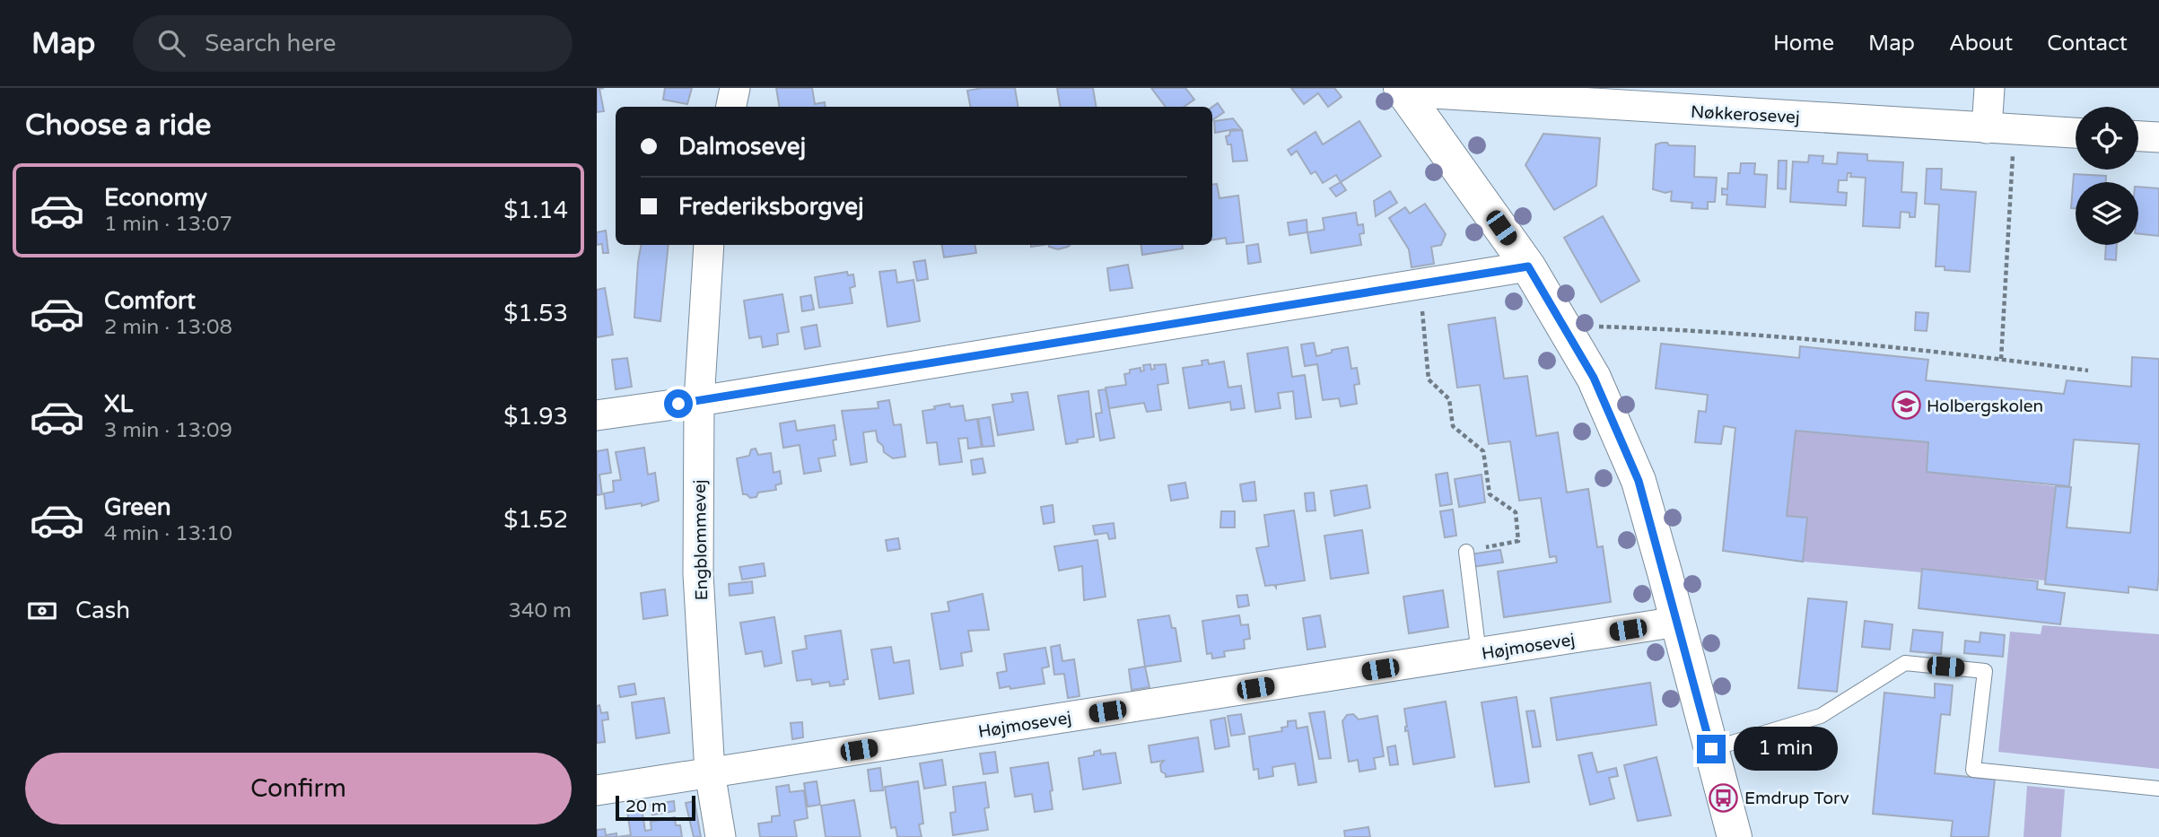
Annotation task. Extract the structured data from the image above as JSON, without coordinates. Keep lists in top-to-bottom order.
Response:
{
  "streets": {
    "street": ["Nøkkerosevej", "Engblommevej", "Højmosevej"]
  },
  "crossings": [
    ["Engblommevej", "Højmosevej"]
  ],
  "places": {
    "school or university": ["Holbergskolen"],
    "bus stop": ["Emdrup Torv"]
  },
  "scale_bar": "20 m",
  "page": {
    "header": "Map",
    "search": "Search here",
    "nav": [
      "Home",
      "Map",
      "About",
      "Contact"
    ],
    "heading": "Choose a ride",
    "banner": ["Dalmosevej", "Frederiksborgvej"],
    "list": [
      {
        "name": "Economy",
        "note": "1 min · 13:07",
        "value": "$1.14"
      },
      {
        "name": "Comfort",
        "note": "2 min · 13:08",
        "value": "$1.53"
      },
      {
        "name": "XL",
        "note": "3 min · 13:09",
        "value": "$1.93"
      },
      {
        "name": "Green",
        "note": "4 min · 13:10",
        "value": "$1.52"
      }
    ],
    "pay": ["Cash", "340 m"],
    "bubble": "1 min",
    "buttons": "Confirm",
    "scale": "20 m"
  }
}
